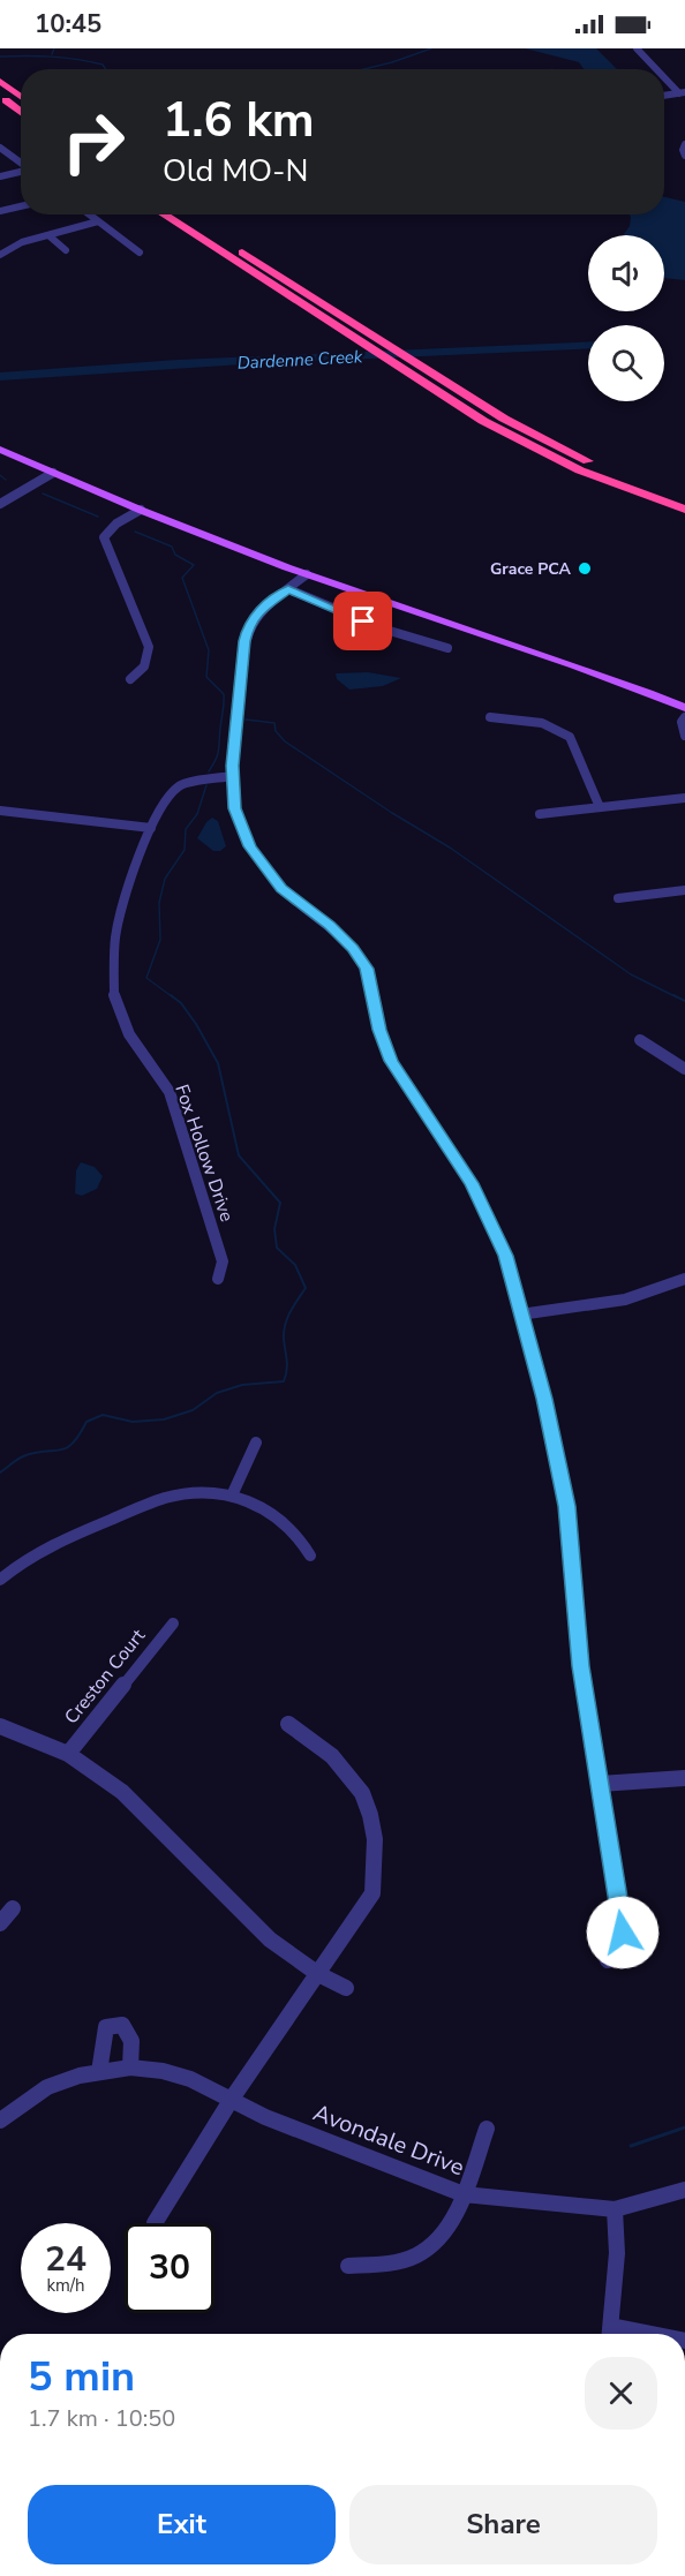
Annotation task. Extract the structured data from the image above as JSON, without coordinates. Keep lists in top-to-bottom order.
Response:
{
  "streets": {
    "street": ["Fox Hollow Drive", "Creston Court", "Avondale Drive"]
  },
  "water": ["Dardenne Creek"],
  "places": ["Grace PCA"],
  "page": {
    "status": "10:45",
    "turn": ["1.6 km", "Old MO-N"],
    "speed": "24 km/h",
    "limit": "30",
    "heading": ["5 min", "1.7 km · 10:50"],
    "buttons": ["Exit", "Share"]
  }
}
